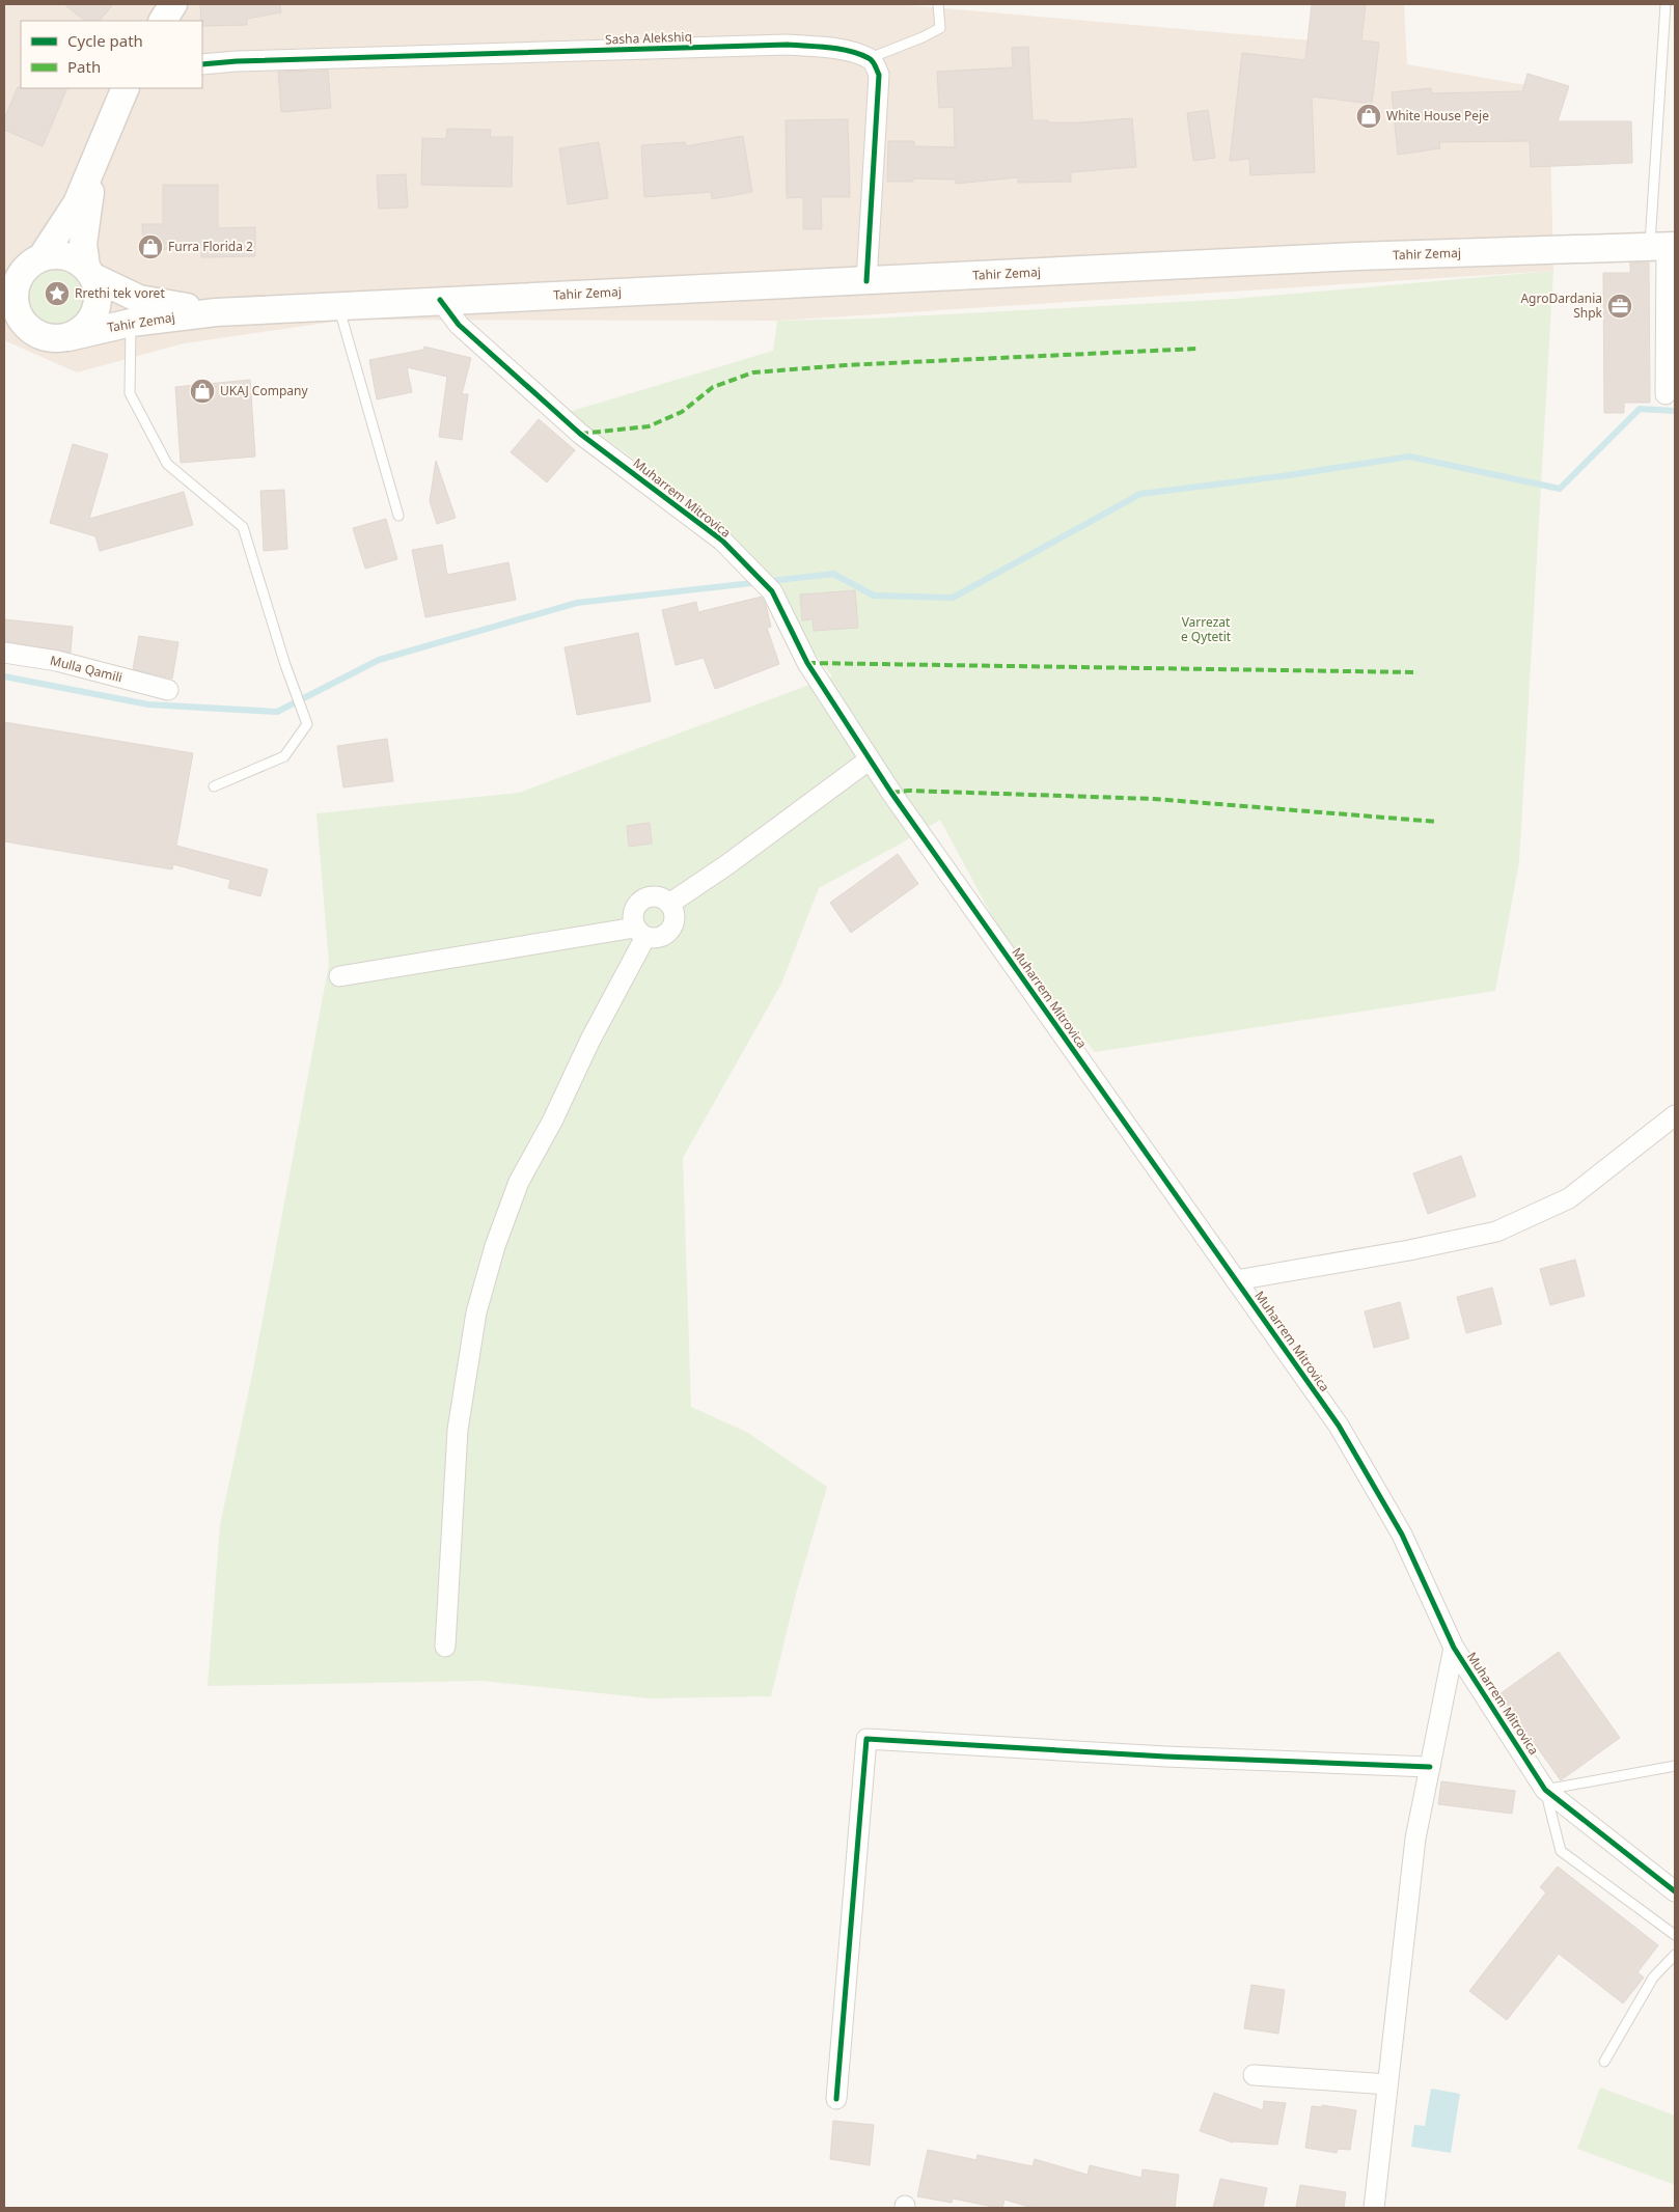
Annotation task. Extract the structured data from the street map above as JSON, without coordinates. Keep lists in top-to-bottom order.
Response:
{
  "streets": {
    "main road": ["Tahir Zemaj"],
    "street": ["Sasha Alekshiq", "Muharrem Mitrovica", "Mulla Qamili"]
  },
  "crossings": [
    ["Tahir Zemaj", "Muharrem Mitrovica"]
  ],
  "parks": ["Varrezat e Qytetit"],
  "places": {
    "shop": ["White House Peje", "Furra Florida 2", "UKAJ Company"],
    "place": ["Rrethi tek voret"],
    "office": ["AgroDardania Shpk"]
  },
  "legend": ["Cycle path", "Path"]
}
